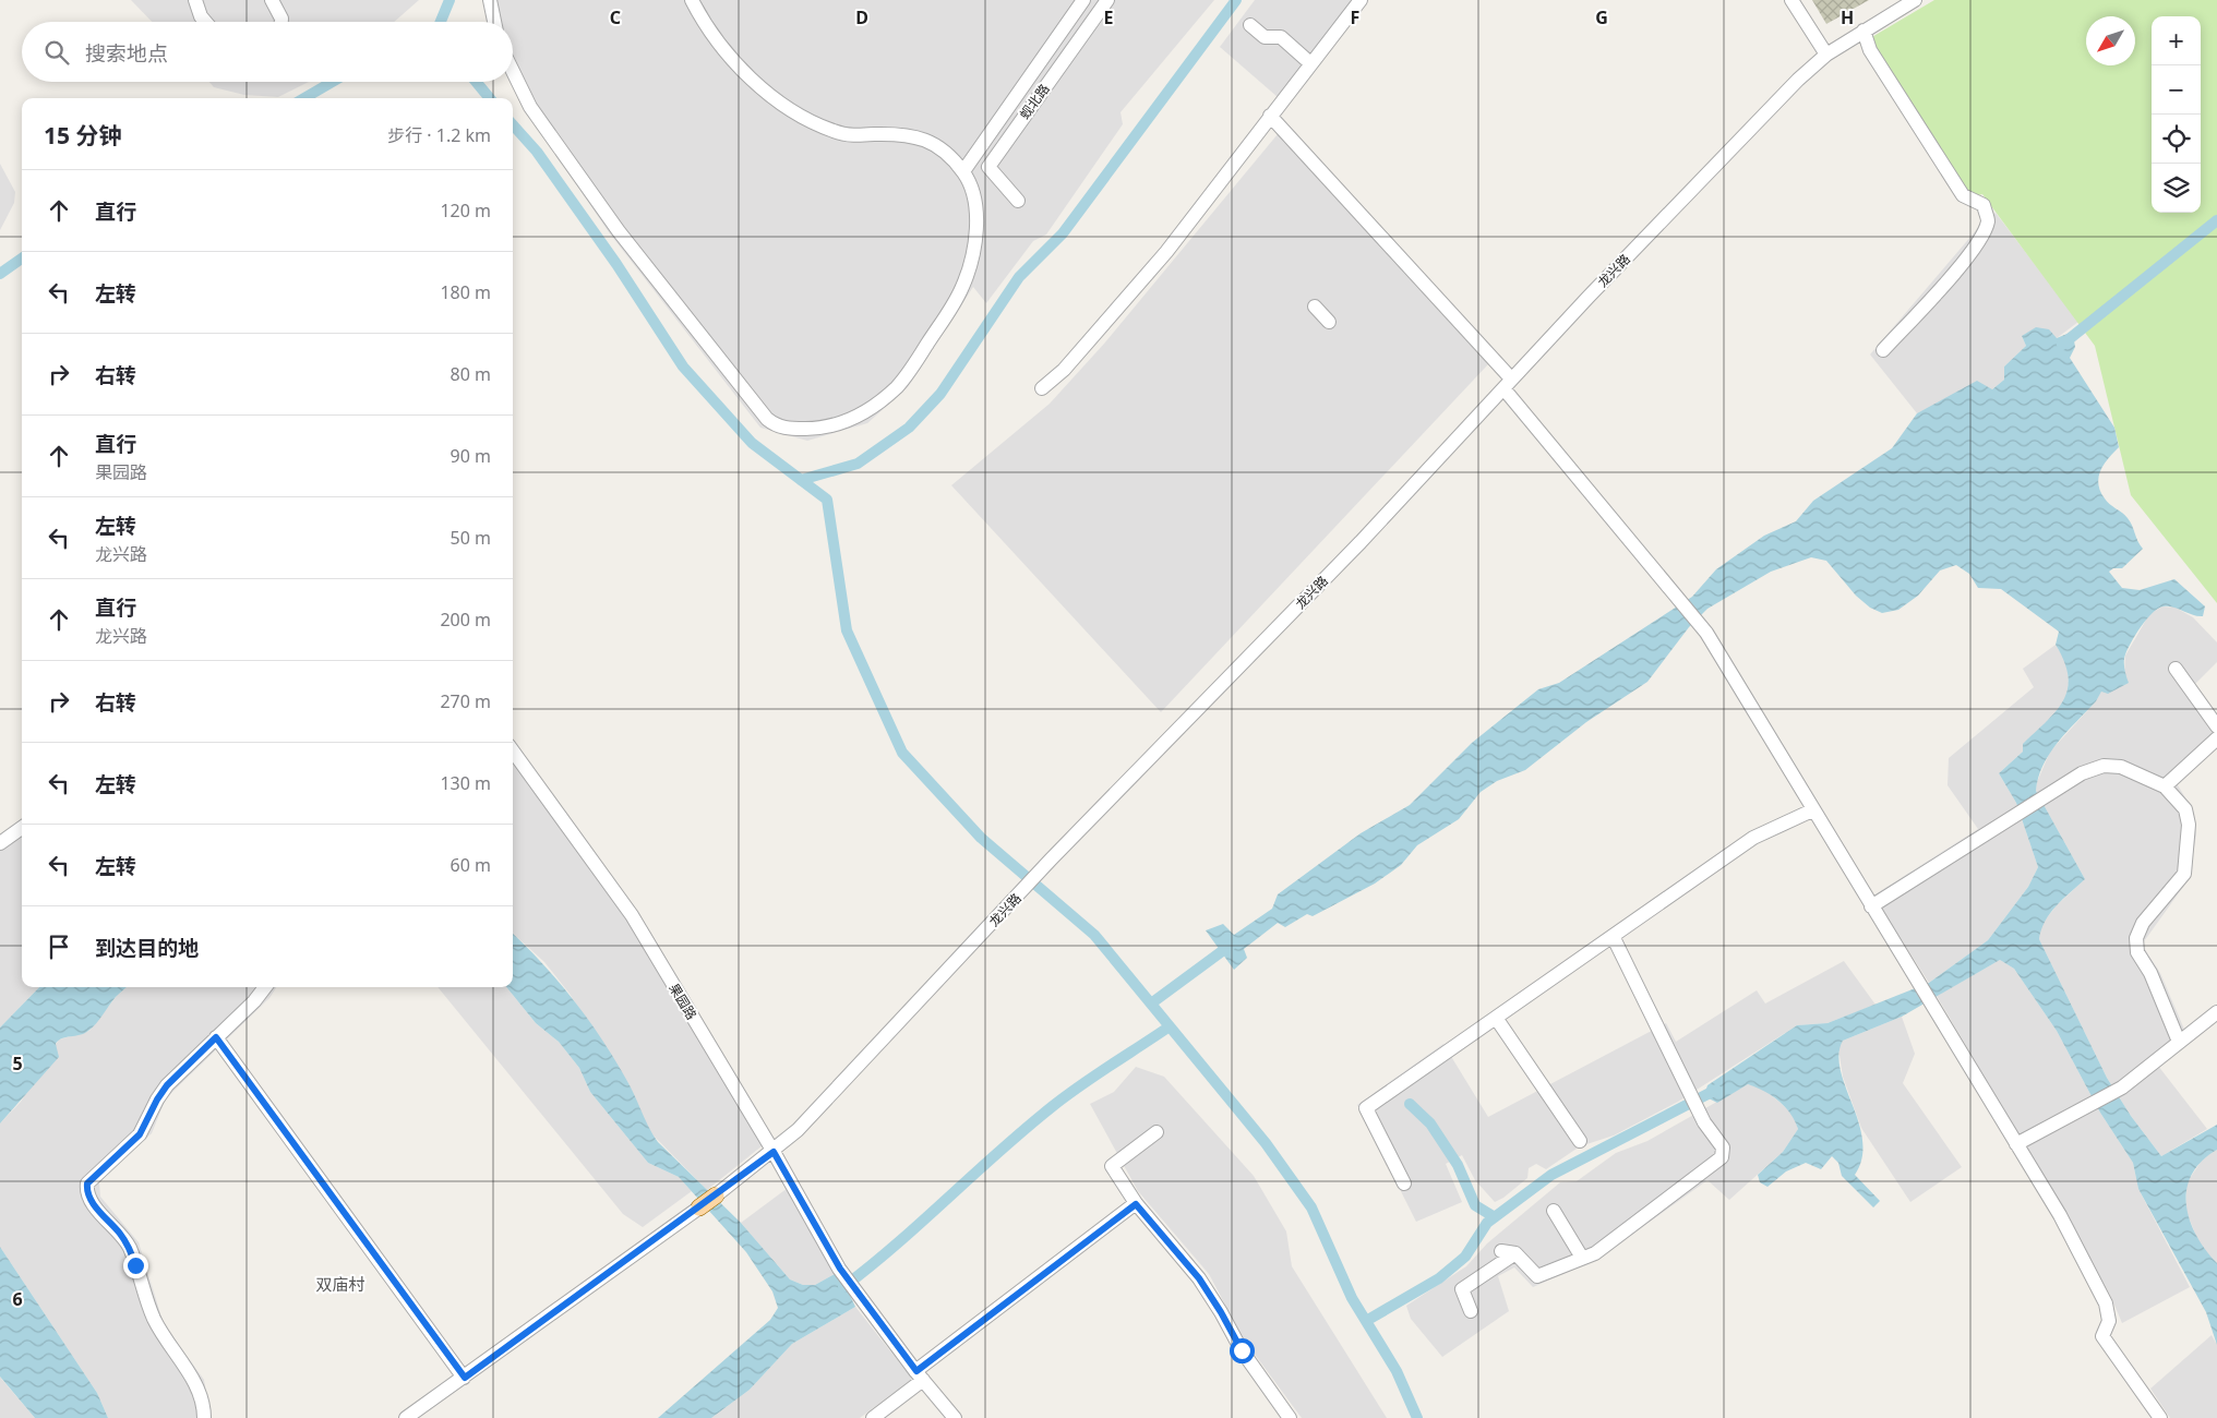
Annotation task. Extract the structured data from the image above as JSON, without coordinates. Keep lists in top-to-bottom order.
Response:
{
  "streets": {
    "street": ["蚬北路", "龙兴路", "果园路"]
  },
  "crossings": [
    ["龙兴路", "果园路"]
  ],
  "districts": ["双庙村"],
  "north": "bottom left",
  "page": {
    "map_buttons": ["+", "−"],
    "search": "搜索地点",
    "heading": ["15 分钟", "步行 · 1.2 km"],
    "list": [
      ["直行", "120 m"],
      ["左转", "180 m"],
      ["右转", "80 m"],
      ["直行", "果园路", "90 m"],
      ["左转", "龙兴路", "50 m"],
      ["直行", "龙兴路", "200 m"],
      ["右转", "270 m"],
      ["左转", "130 m"],
      ["左转", "60 m"],
      "到达目的地"
    ]
  },
  "grid": {
    "columns": [
      "C",
      "D",
      "E",
      "F",
      "G",
      "H"
    ],
    "rows": ["5", "6"]
  }
}
